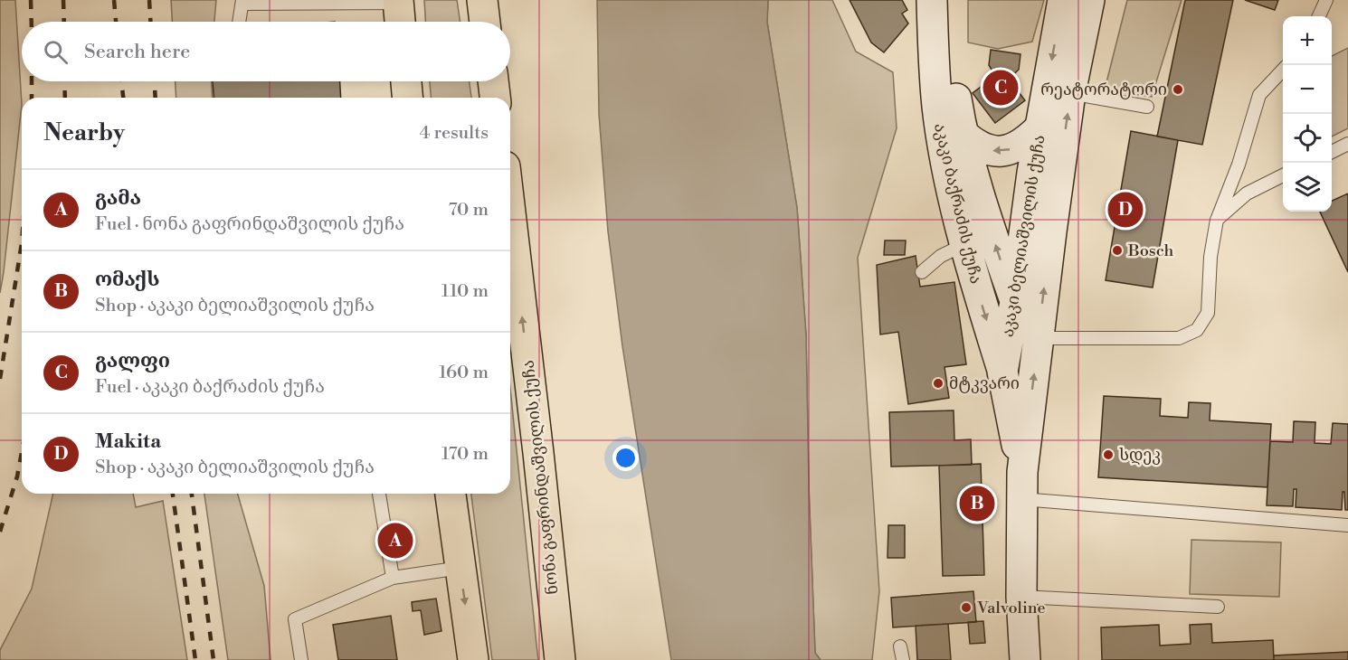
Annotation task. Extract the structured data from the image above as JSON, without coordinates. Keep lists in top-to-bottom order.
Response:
{
  "streets": {
    "main road": ["აკაკი ბაქრაძის ქუჩა", "აკაკი ბელიაშვილის ქუჩა", "ნონა გაფრინდაშვილის ქუჩა"]
  },
  "crossings": [
    ["აკაკი ბაქრაძის ქუჩა", "აკაკი ბელიაშვილის ქუჩა"]
  ],
  "places": [
    "რეატორატორი",
    "Bosch",
    "მტკვარი",
    "სდეკ",
    "Valvoline"
  ],
  "page": {
    "map_buttons": ["+", "−"],
    "search": "Search here",
    "pins": [
      "C",
      "D",
      "B",
      "A"
    ],
    "heading": ["Nearby", "4 results"],
    "list": [
      {
        "mark": "A",
        "name": "გამა",
        "note": "Fuel · ნონა გაფრინდაშვილის ქუჩა",
        "value": "70 m"
      },
      {
        "mark": "B",
        "name": "ომაქს",
        "note": "Shop · აკაკი ბელიაშვილის ქუჩა",
        "value": "110 m"
      },
      {
        "mark": "C",
        "name": "გალფი",
        "note": "Fuel · აკაკი ბაქრაძის ქუჩა",
        "value": "160 m"
      },
      {
        "mark": "D",
        "name": "Makita",
        "note": "Shop · აკაკი ბელიაშვილის ქუჩა",
        "value": "170 m"
      }
    ]
  }
}
